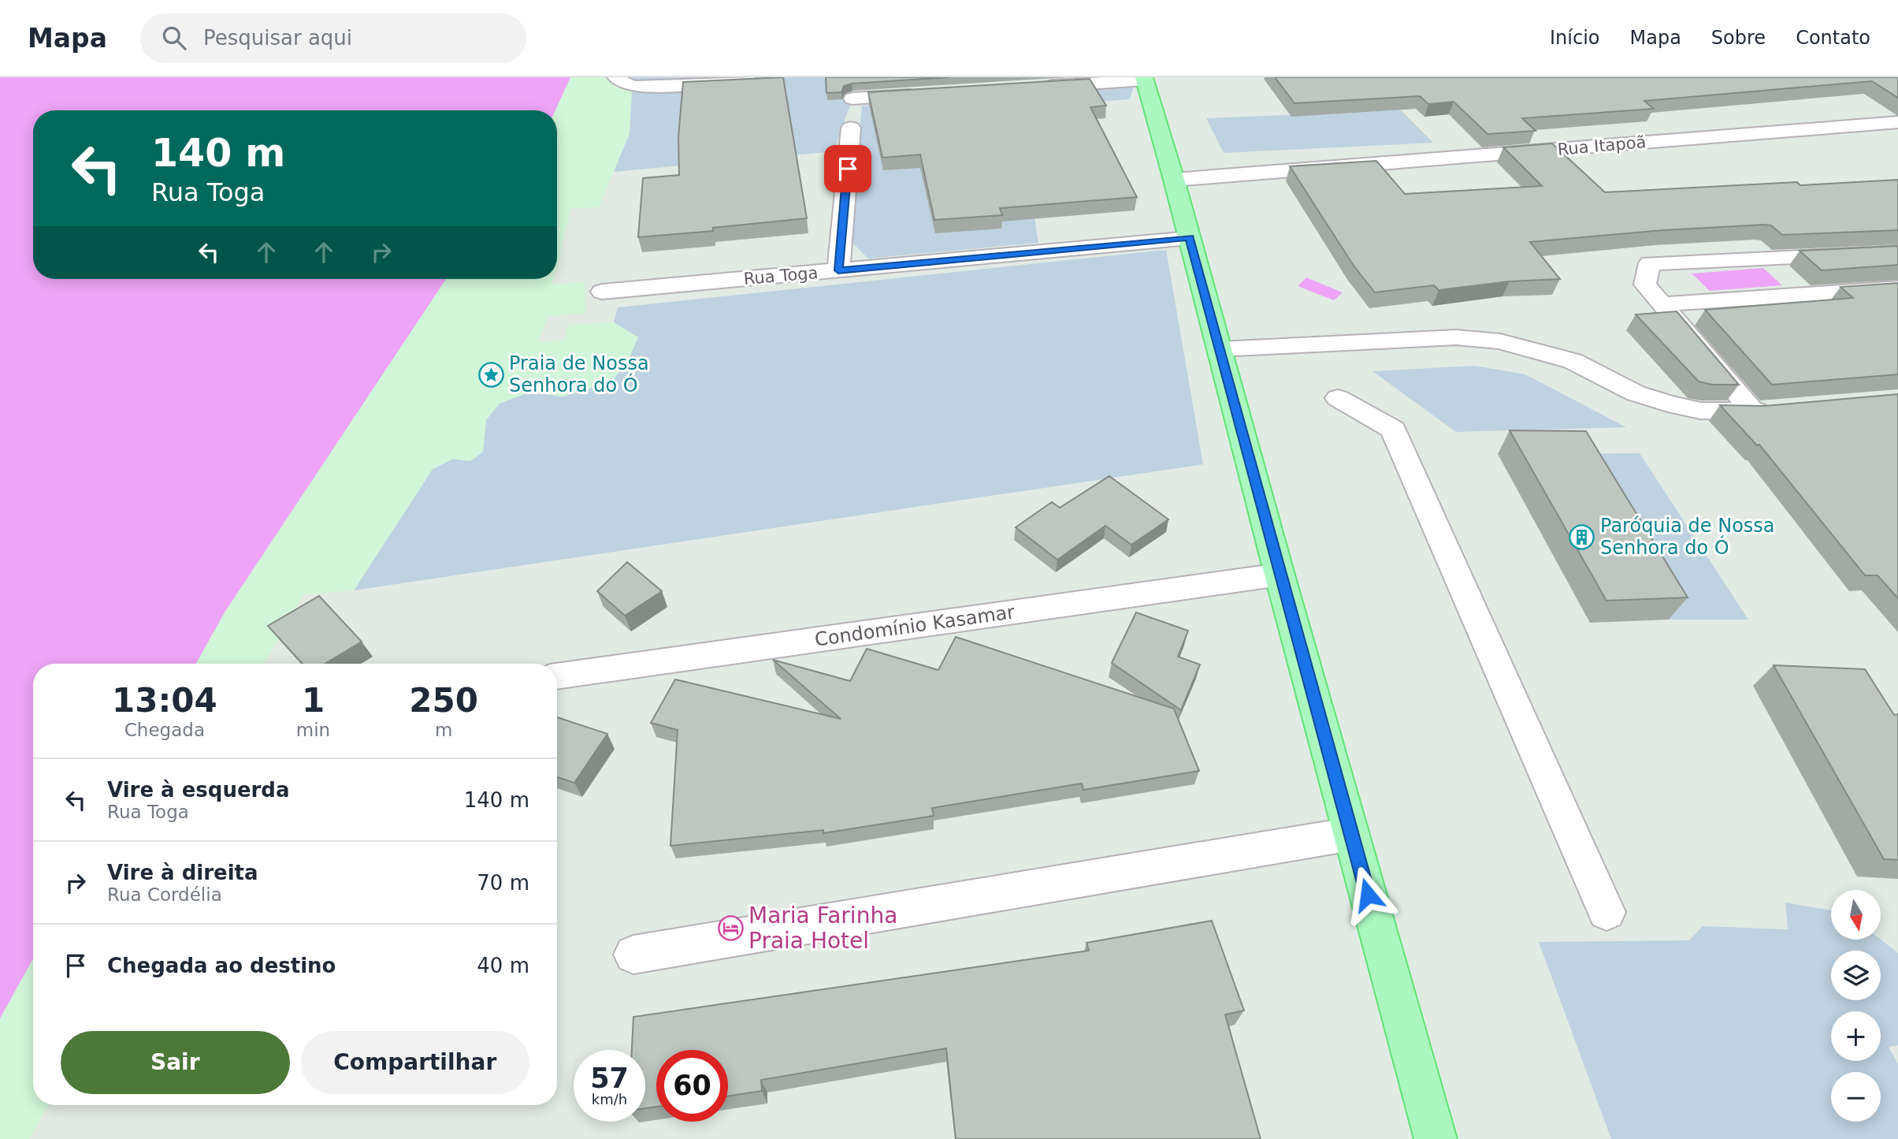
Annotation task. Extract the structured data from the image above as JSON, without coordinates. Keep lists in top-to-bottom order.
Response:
{
  "streets": {
    "street": ["Rua Itapoã", "Rua Toga", "Condomínio Kasamar"]
  },
  "places": {
    "place": ["Praia de Nossa Senhora do Ó"],
    "building": ["Paróquia de Nossa Senhora do Ó"],
    "hotel": ["Maria Farinha Praia Hotel"]
  },
  "north": "bottom",
  "page": {
    "header": "Mapa",
    "search": "Pesquisar aqui",
    "nav": [
      "Início",
      "Mapa",
      "Sobre",
      "Contato"
    ],
    "turn": ["140 m", "Rua Toga"],
    "eta": [
      "13:04",
      "Chegada",
      "1",
      "min",
      "250",
      "m"
    ],
    "list": [
      {
        "name": "Vire à esquerda",
        "note": "Rua Toga",
        "value": "140 m"
      },
      {
        "name": "Vire à direita",
        "note": "Rua Cordélia",
        "value": "70 m"
      },
      {
        "name": "Chegada ao destino",
        "value": "40 m"
      }
    ],
    "map_buttons": ["+", "−"],
    "buttons": ["Sair", "Compartilhar"],
    "speed": "57 km/h",
    "limit": "60"
  }
}
